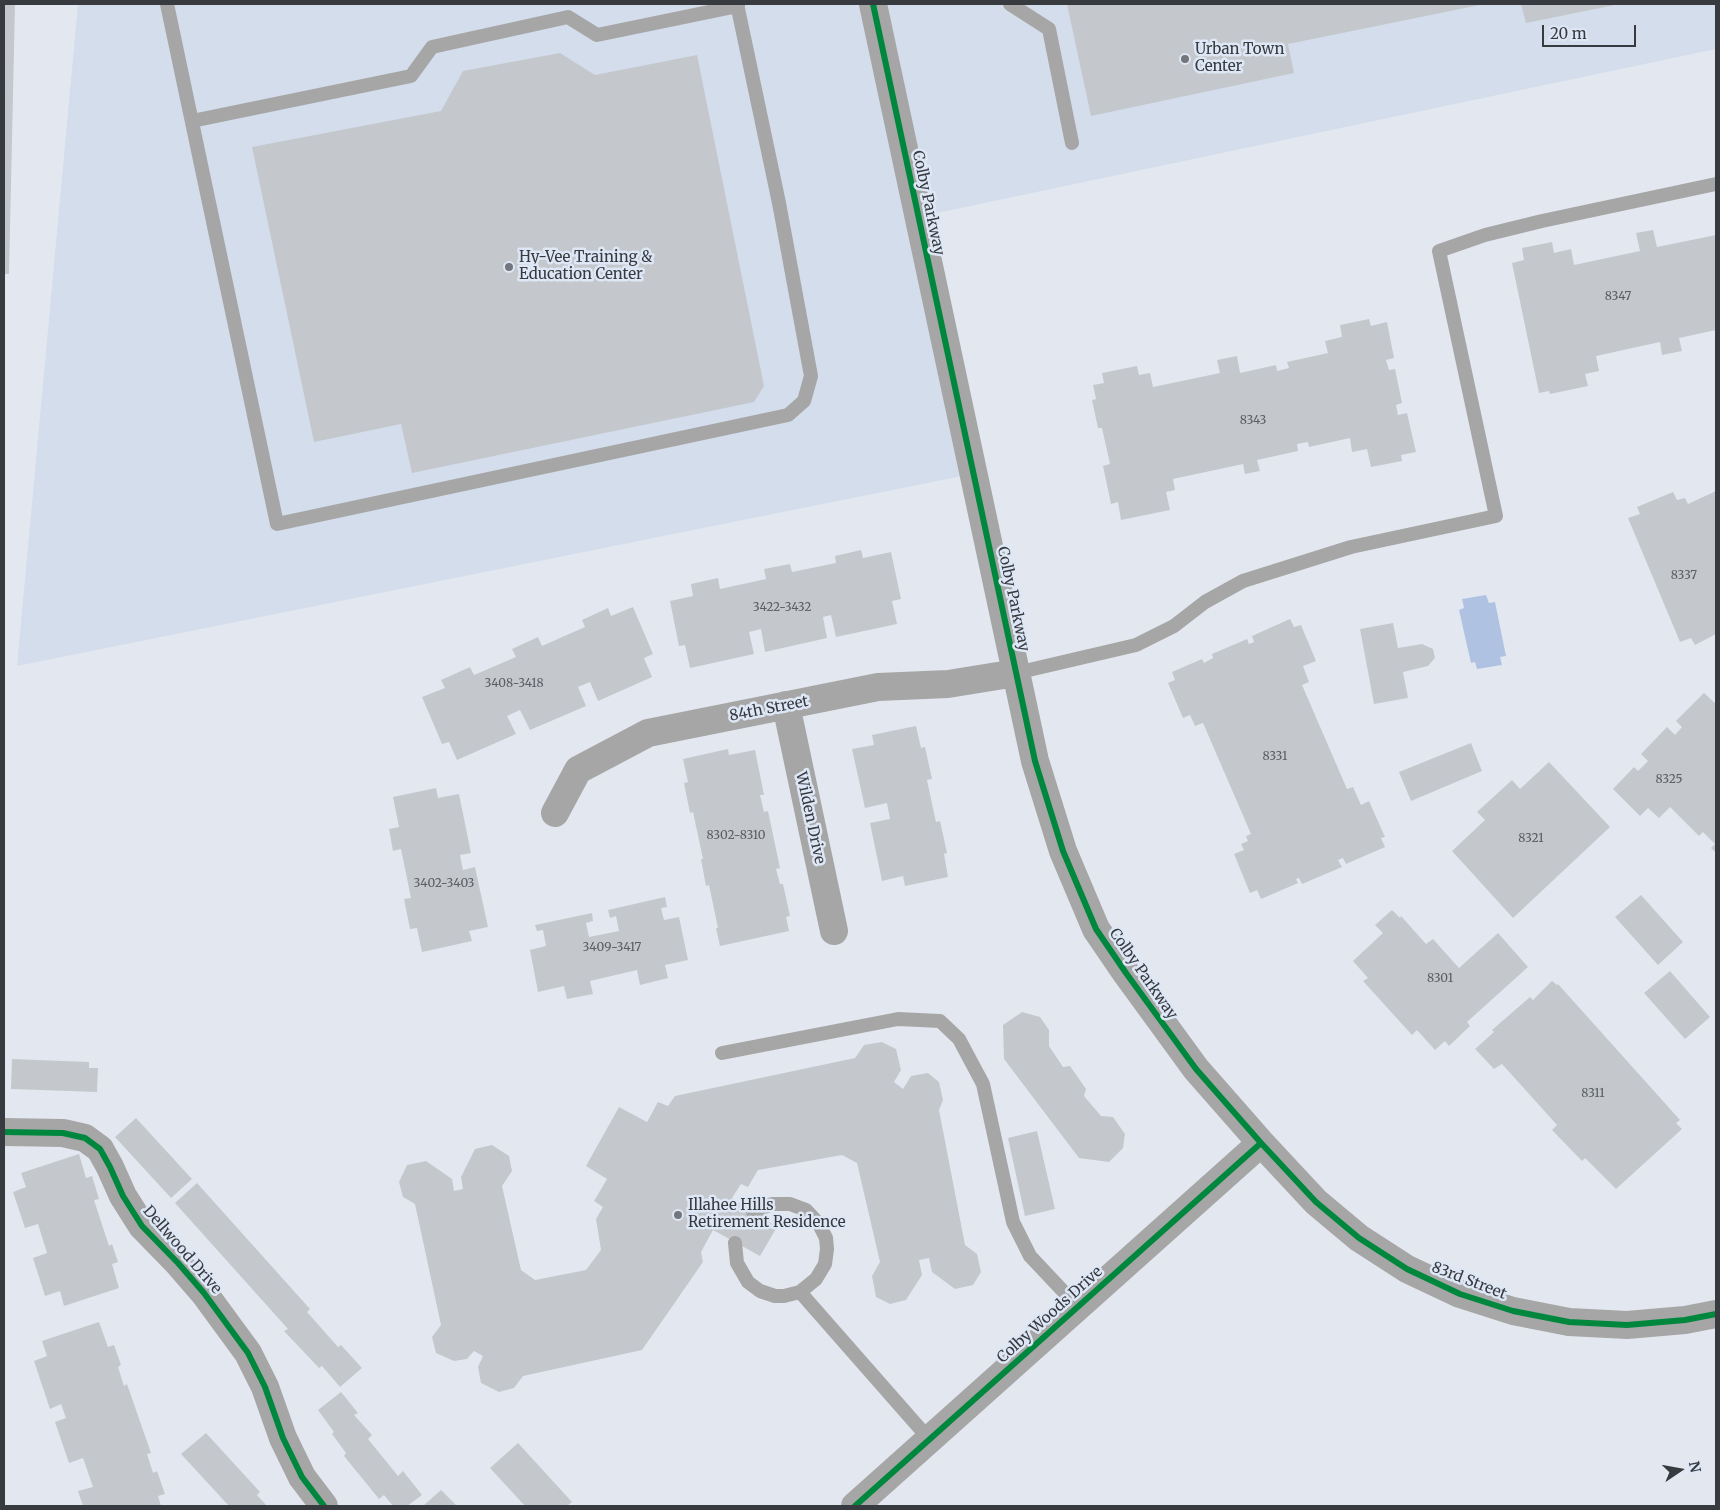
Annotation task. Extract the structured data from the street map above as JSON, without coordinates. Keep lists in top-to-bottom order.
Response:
{
  "streets": {
    "street": [
      "Colby Parkway",
      "84th Street",
      "Wilden Drive",
      "Dellwood Drive",
      "83rd Street",
      "Colby Woods Drive"
    ]
  },
  "crossings": [
    ["Colby Parkway", "84th Street"],
    ["Colby Parkway", "83rd Street"],
    ["Colby Parkway", "Colby Woods Drive"],
    ["84th Street", "Wilden Drive"],
    ["83rd Street", "Colby Woods Drive"]
  ],
  "places": ["Urban Town Center", "Hy-Vee Training & Education Center", "Illahee Hills Retirement Residence"],
  "house_numbers": [
    "8347",
    "8343",
    "8337",
    "3422-3432",
    "3408-3418",
    "8331",
    "8325",
    "8302-8310",
    "8321",
    "3402-3403",
    "3409-3417",
    "8301",
    "8311"
  ],
  "scale_bar": "20 m",
  "north": "right"
}
